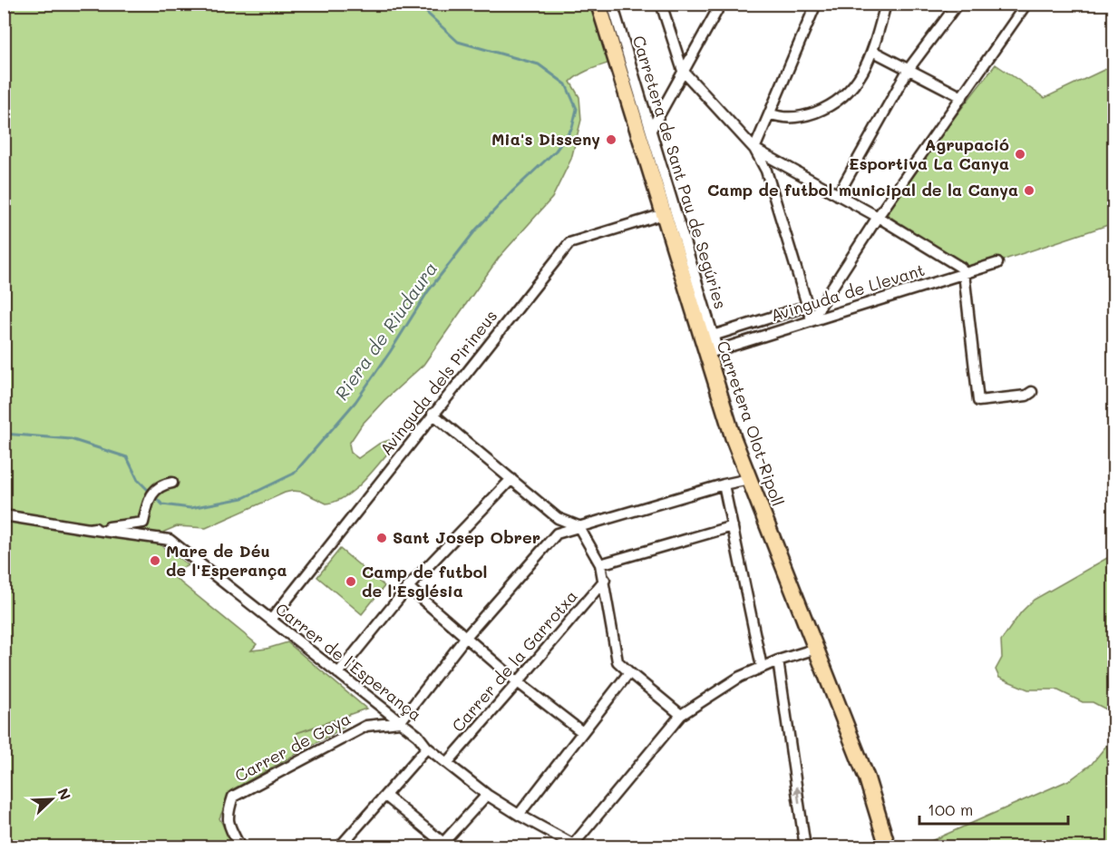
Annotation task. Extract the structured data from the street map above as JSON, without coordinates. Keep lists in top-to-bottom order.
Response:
{
  "streets": {
    "main road": ["Carretera Olot-Ripoll"],
    "street": [
      "Carretera de Sant Pau de Segúries",
      "Avinguda de Llevant",
      "Avinguda dels Pirineus",
      "Carrer de la Garrotxa",
      "Carrer de l'Esperança",
      "Carrer de Goya"
    ]
  },
  "crossings": [
    ["Carretera de Sant Pau de Segúries", "Avinguda de Llevant"],
    ["Carretera de Sant Pau de Segúries", "Carretera Olot-Ripoll"],
    ["Avinguda de Llevant", "Carretera Olot-Ripoll"],
    ["Avinguda dels Pirineus", "Carretera Olot-Ripoll"],
    ["Avinguda dels Pirineus", "Carrer de l'Esperança"],
    ["Carrer de la Garrotxa", "Carrer de l'Esperança"],
    ["Carrer de l'Esperança", "Carrer de Goya"]
  ],
  "water": ["Riera de Riudaura"],
  "places": [
    "Mia's Disseny",
    "Agrupació Esportiva La Canya",
    "Camp de futbol municipal de la Canya",
    "Sant Josep Obrer",
    "Mare de Déu de l'Esperança",
    "Camp de futbol de l'Església"
  ],
  "scale_bar": "100 m",
  "north": "top right"
}
